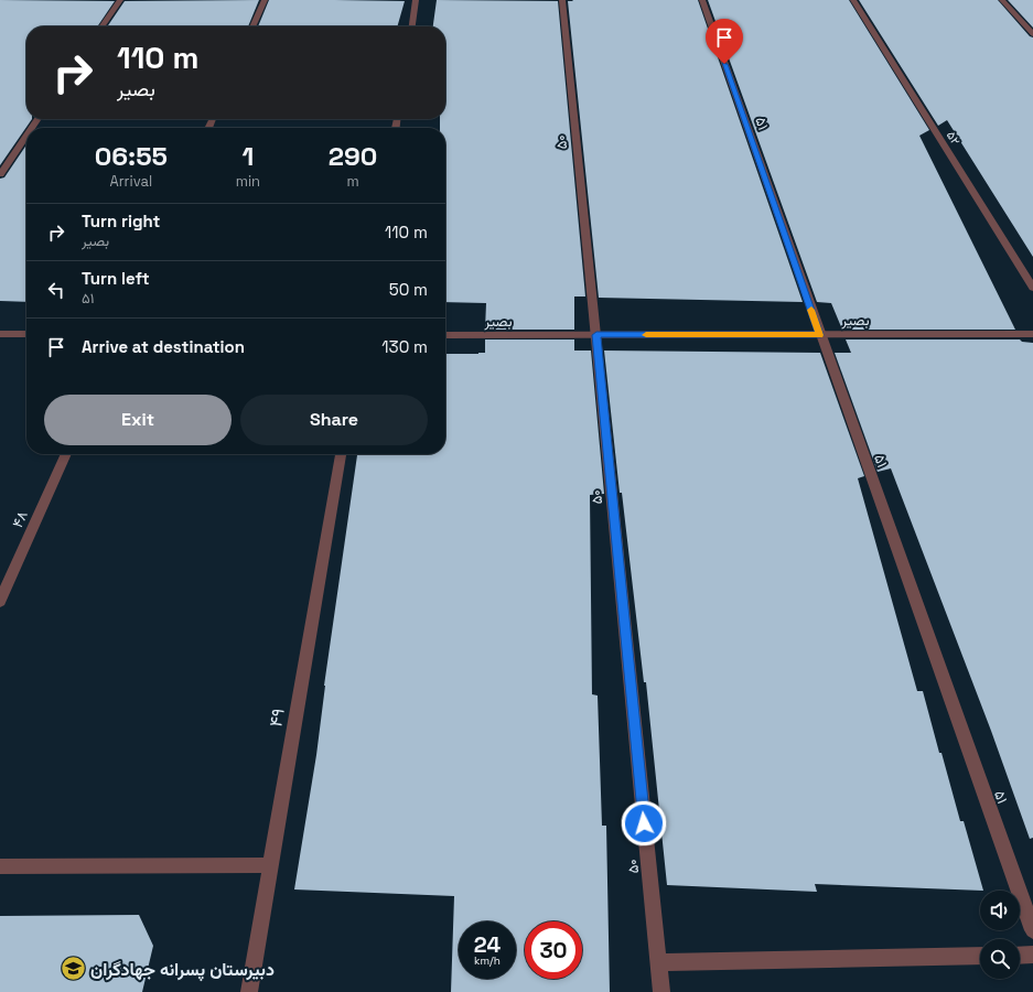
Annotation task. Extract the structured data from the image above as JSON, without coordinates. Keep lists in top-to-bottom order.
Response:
{
  "streets": {
    "street": [
      "۵۱",
      "۵۲",
      "۵۰",
      "بصیر",
      "۴۸",
      "۴۹"
    ]
  },
  "crossings": [
    ["۵۱", "بصیر"],
    ["۵۰", "بصیر"]
  ],
  "places": {
    "school or university": ["دبیرستان پسرانه جهادگران"]
  },
  "page": {
    "turn": ["110 m", "بصیر"],
    "eta": [
      "06:55",
      "Arrival",
      "1",
      "min",
      "290",
      "m"
    ],
    "list": [
      {
        "name": "Turn right",
        "note": "بصیر",
        "value": "110 m"
      },
      {
        "name": "Turn left",
        "note": "۵۱",
        "value": "50 m"
      },
      {
        "name": "Arrive at destination",
        "value": "130 m"
      }
    ],
    "buttons": ["Exit", "Share"],
    "speed": "24 km/h",
    "limit": "30"
  }
}
